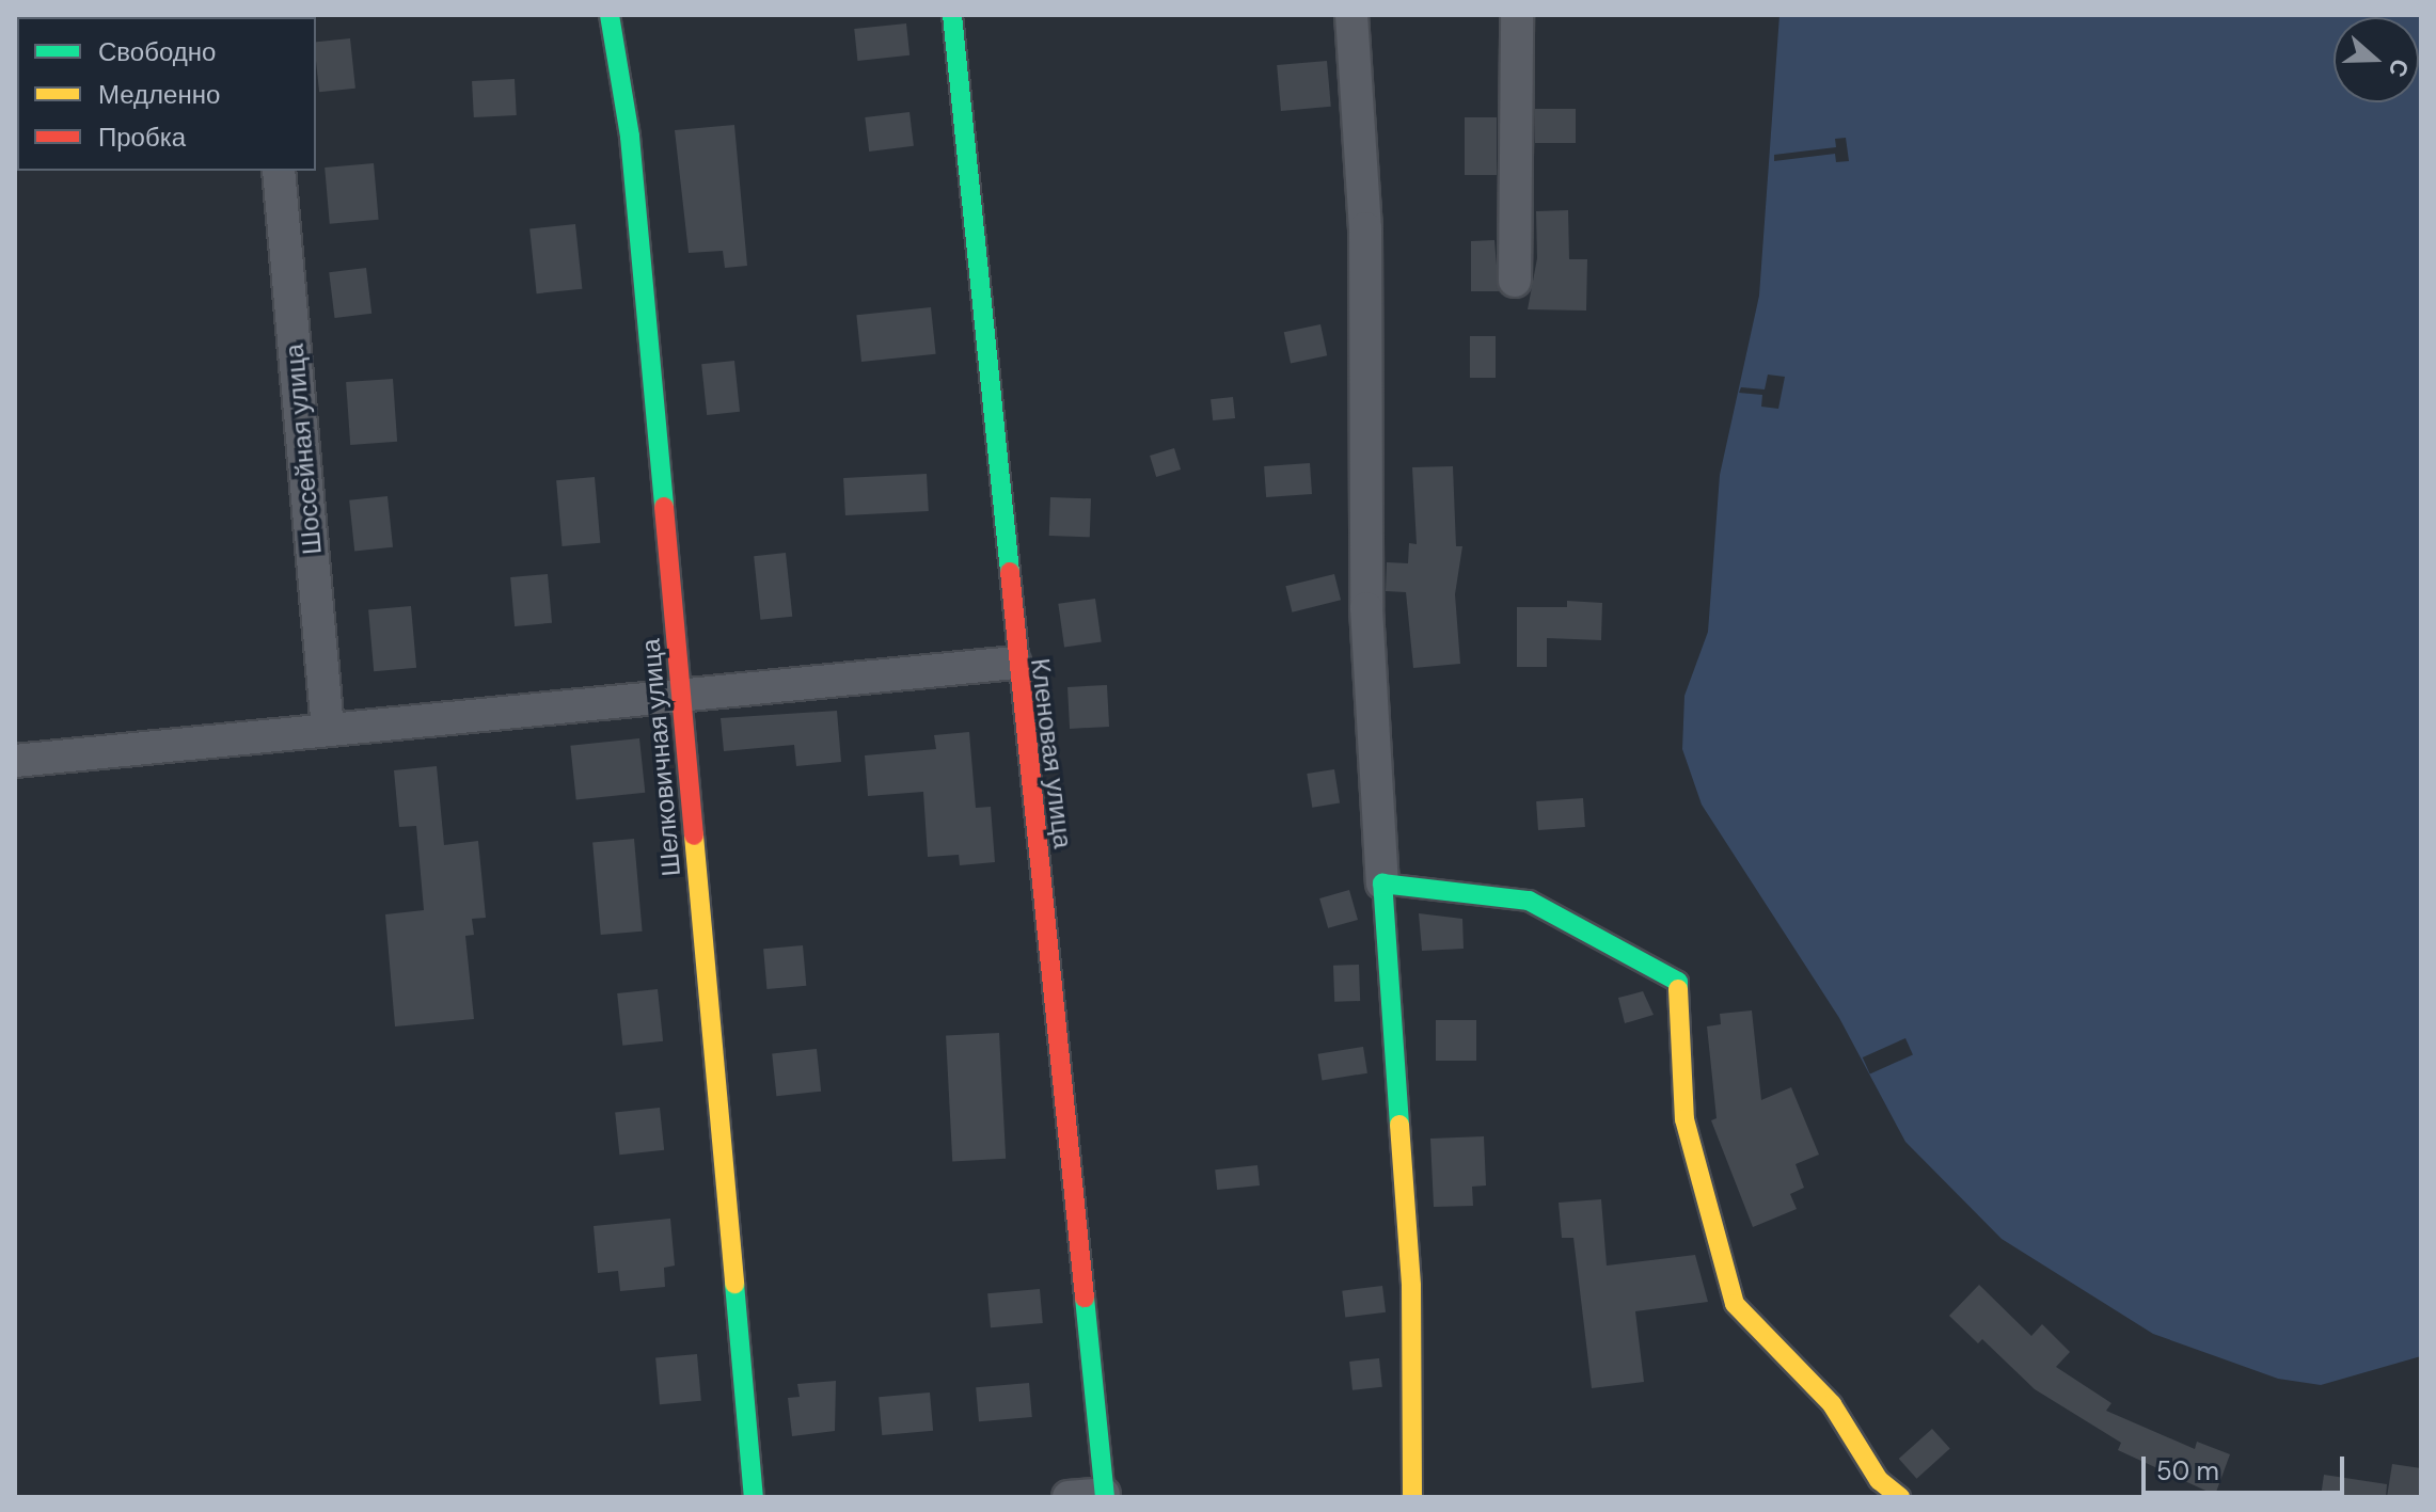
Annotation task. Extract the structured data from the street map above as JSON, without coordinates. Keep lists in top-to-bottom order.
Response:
{
  "streets": {
    "street": ["Шоссейная улица", "Кленовая улица", "Шелковичная улица"]
  },
  "legend": ["Свободно", "Медленно", "Пробка"],
  "scale_bar": "50 m",
  "north": "right"
}
